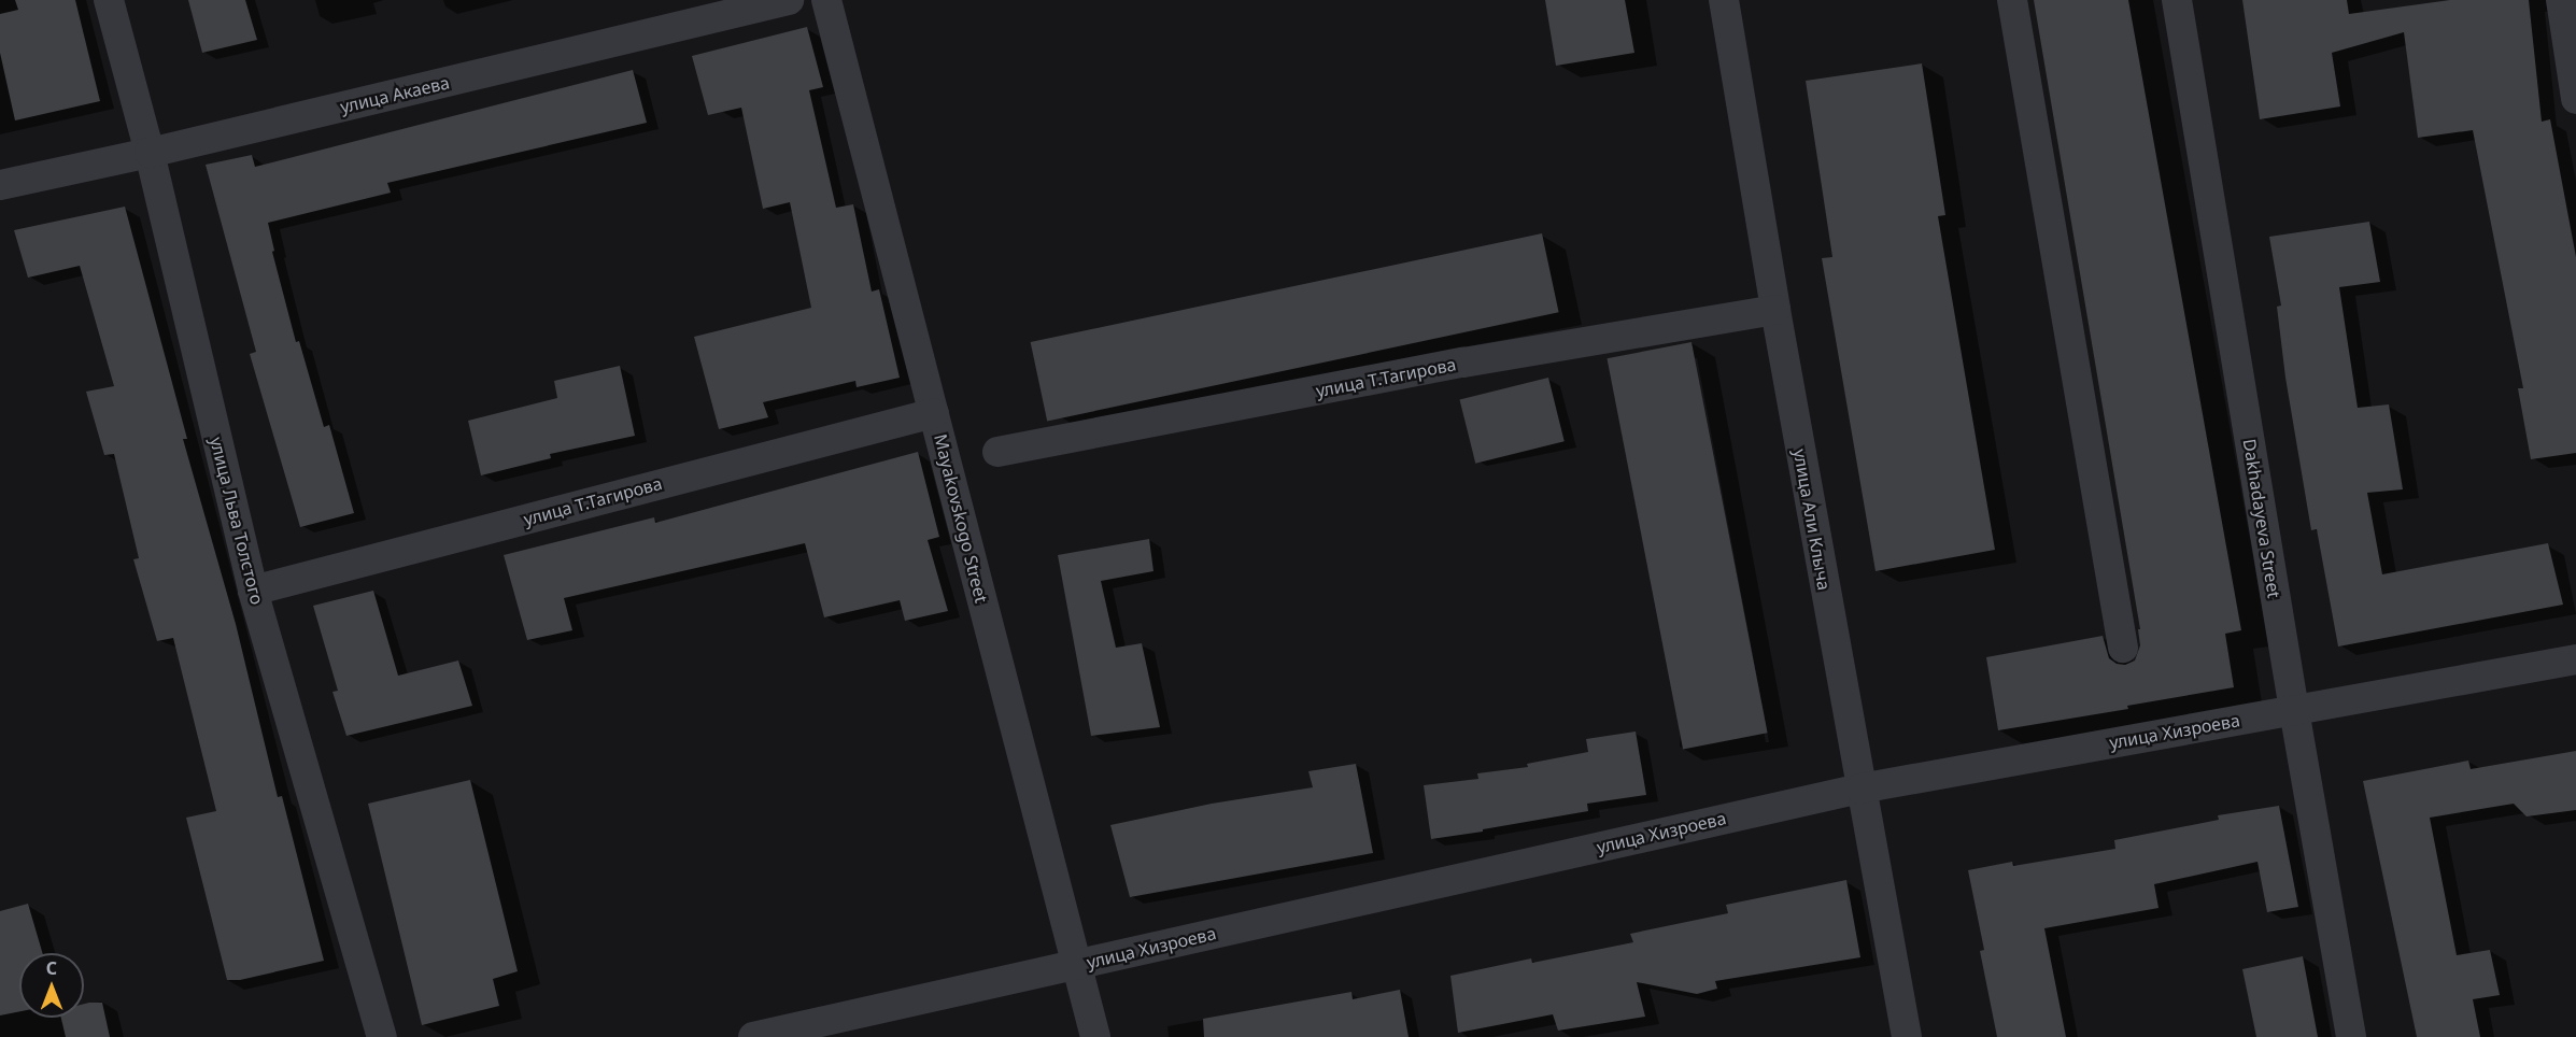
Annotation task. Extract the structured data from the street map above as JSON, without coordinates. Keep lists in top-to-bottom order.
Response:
{
  "streets": {
    "street": [
      "улица Акаева",
      "улица Т.Тагирова",
      "Mayakovskogo Street",
      "Dakhadayeva Street",
      "улица Али Клыча",
      "улица Льва Толстого",
      "улица Хизроева"
    ]
  },
  "crossings": [
    ["улица Акаева", "улица Льва Толстого"],
    ["улица Т.Тагирова", "Mayakovskogo Street"],
    ["улица Т.Тагирова", "улица Али Клыча"],
    ["улица Т.Тагирова", "улица Льва Толстого"],
    ["Mayakovskogo Street", "улица Хизроева"],
    ["Dakhadayeva Street", "улица Хизроева"],
    ["улица Али Клыча", "улица Хизроева"]
  ],
  "north": "top"
}
